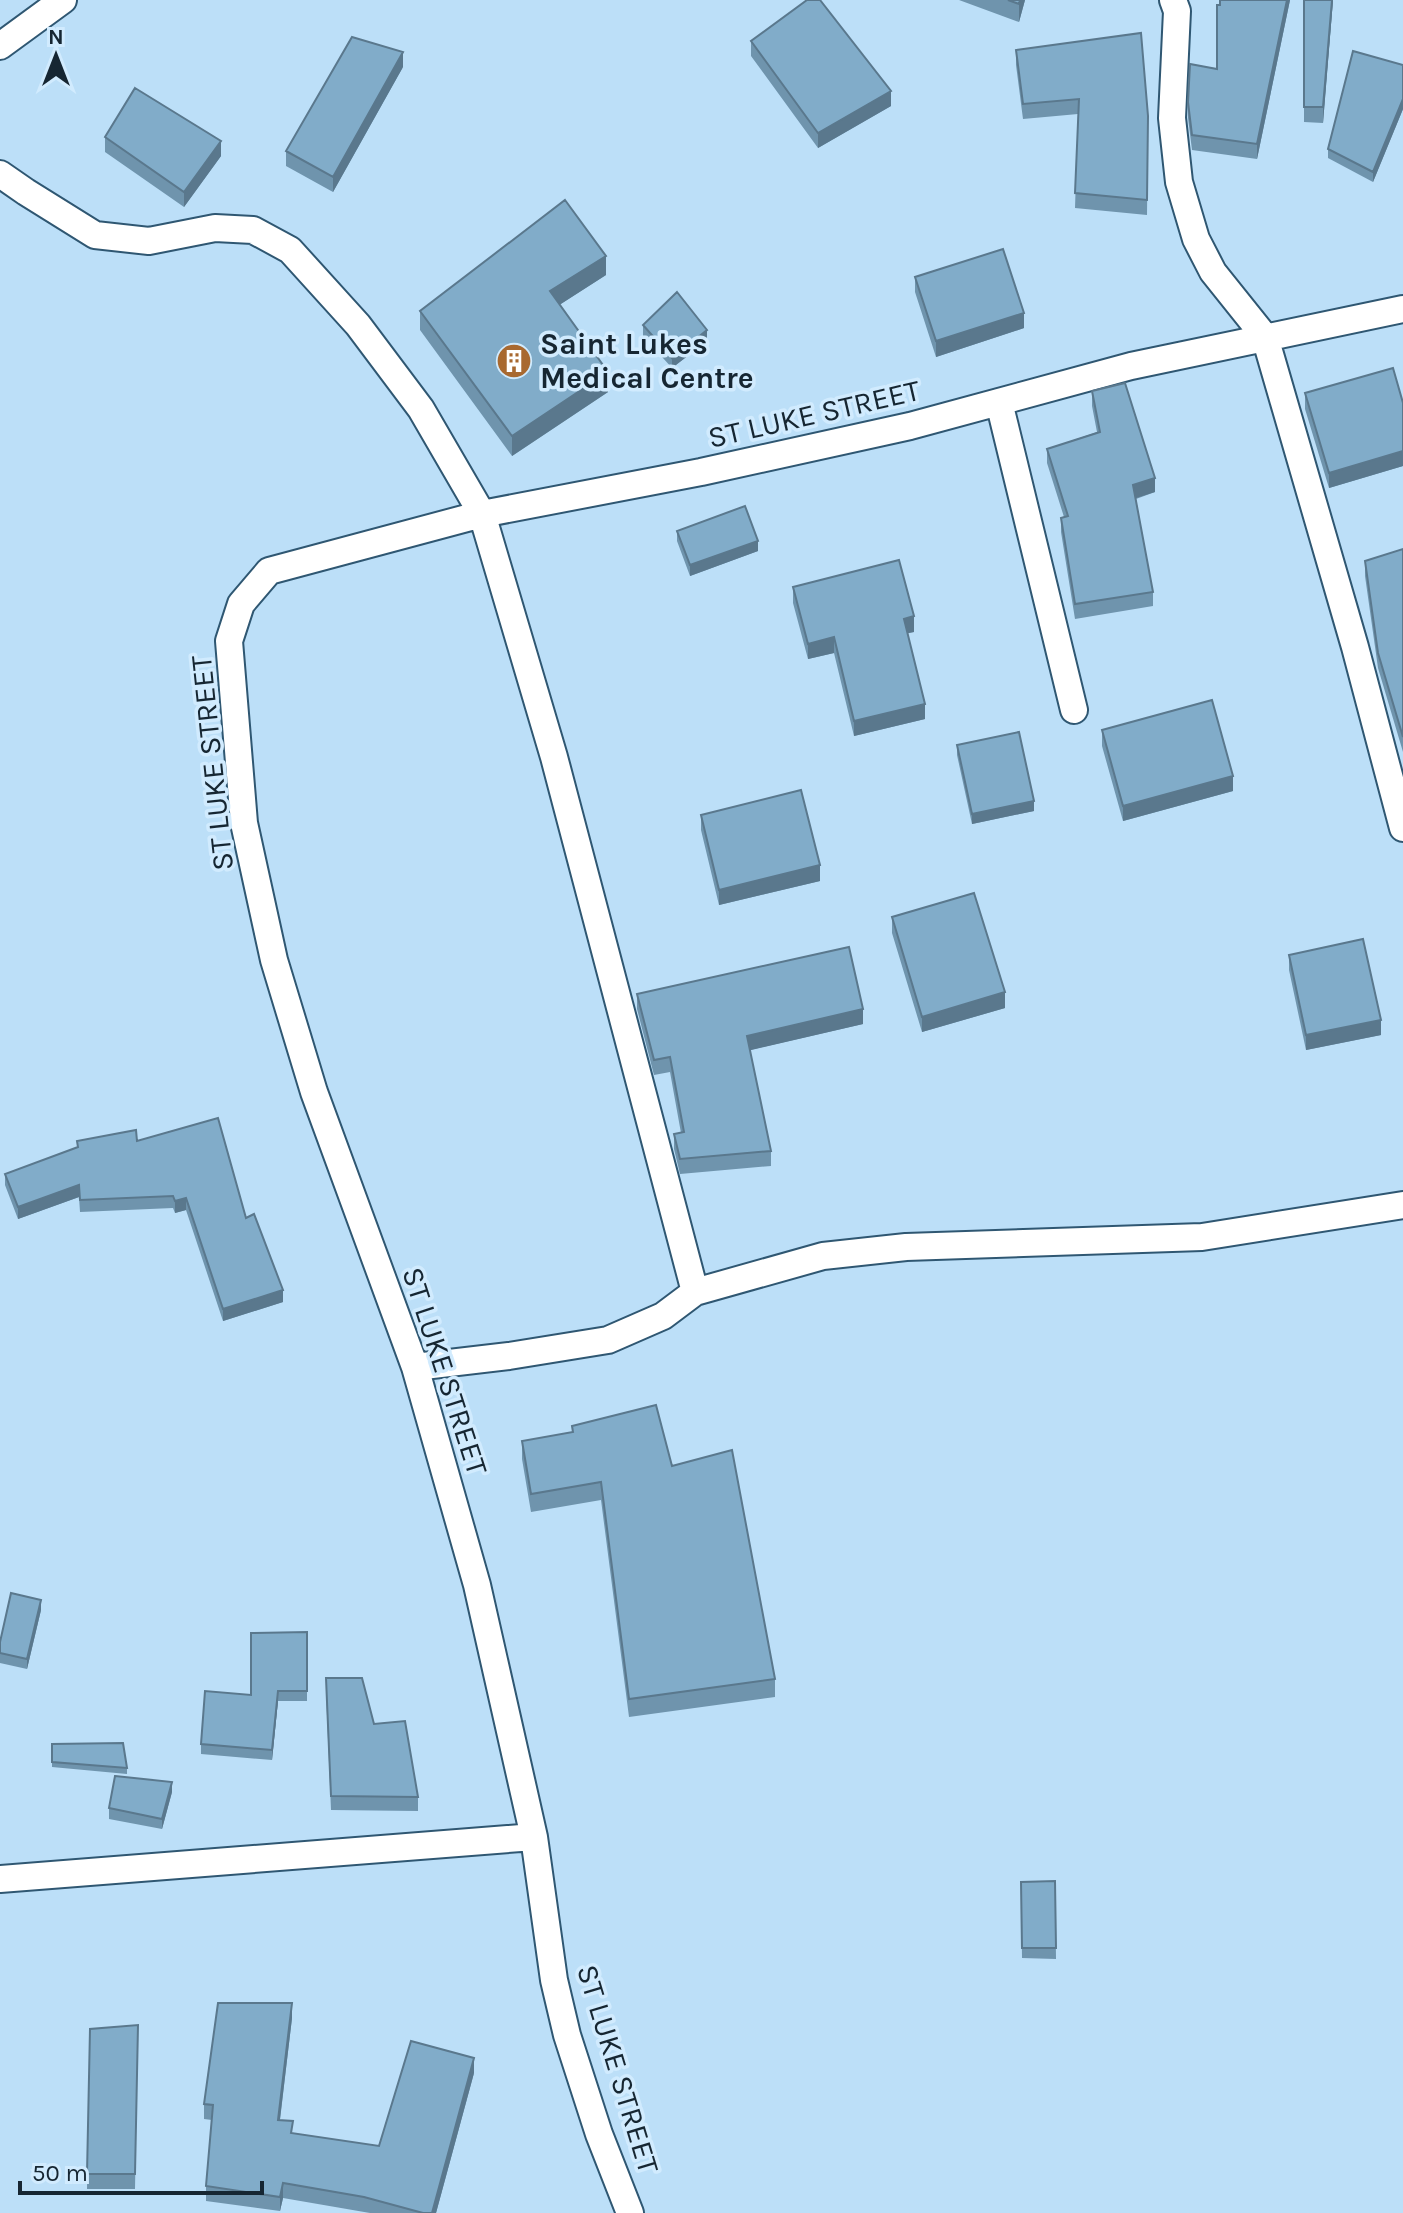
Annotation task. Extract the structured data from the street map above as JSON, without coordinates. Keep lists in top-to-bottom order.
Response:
{
  "streets": {
    "street": ["ST LUKE STREET"]
  },
  "places": {
    "building": ["Saint Lukes Medical Centre"]
  },
  "scale_bar": "50 m",
  "north": "top"
}
